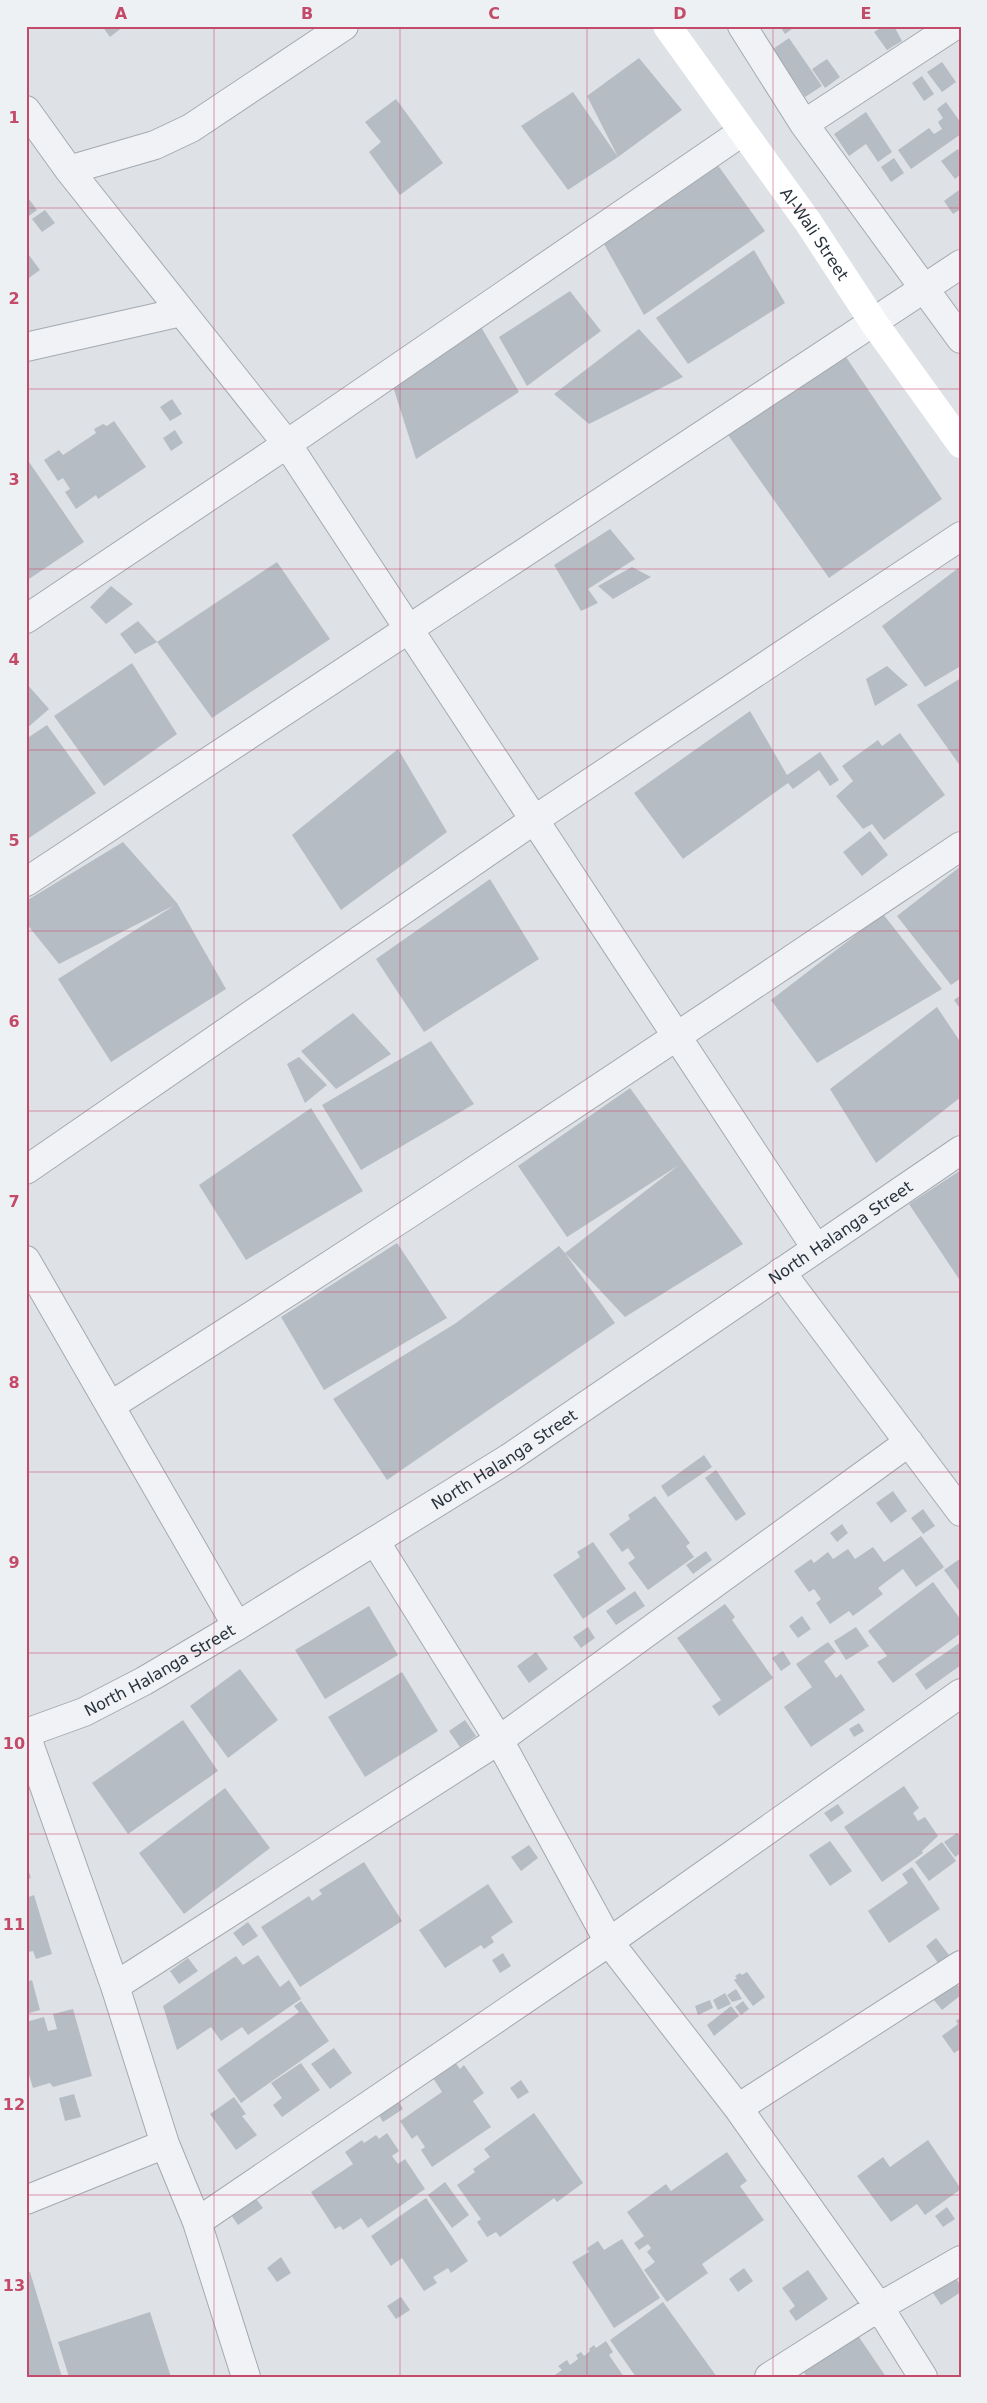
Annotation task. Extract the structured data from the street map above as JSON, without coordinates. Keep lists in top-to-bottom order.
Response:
{
  "streets": {
    "main road": ["Al-Wali Street"],
    "street": ["North Halanga Street"]
  },
  "grid": {
    "columns": [
      "A",
      "B",
      "C",
      "D",
      "E"
    ],
    "rows": [
      "1",
      "2",
      "3",
      "4",
      "5",
      "6",
      "7",
      "8",
      "9",
      "10",
      "11",
      "12",
      "13"
    ]
  }
}
